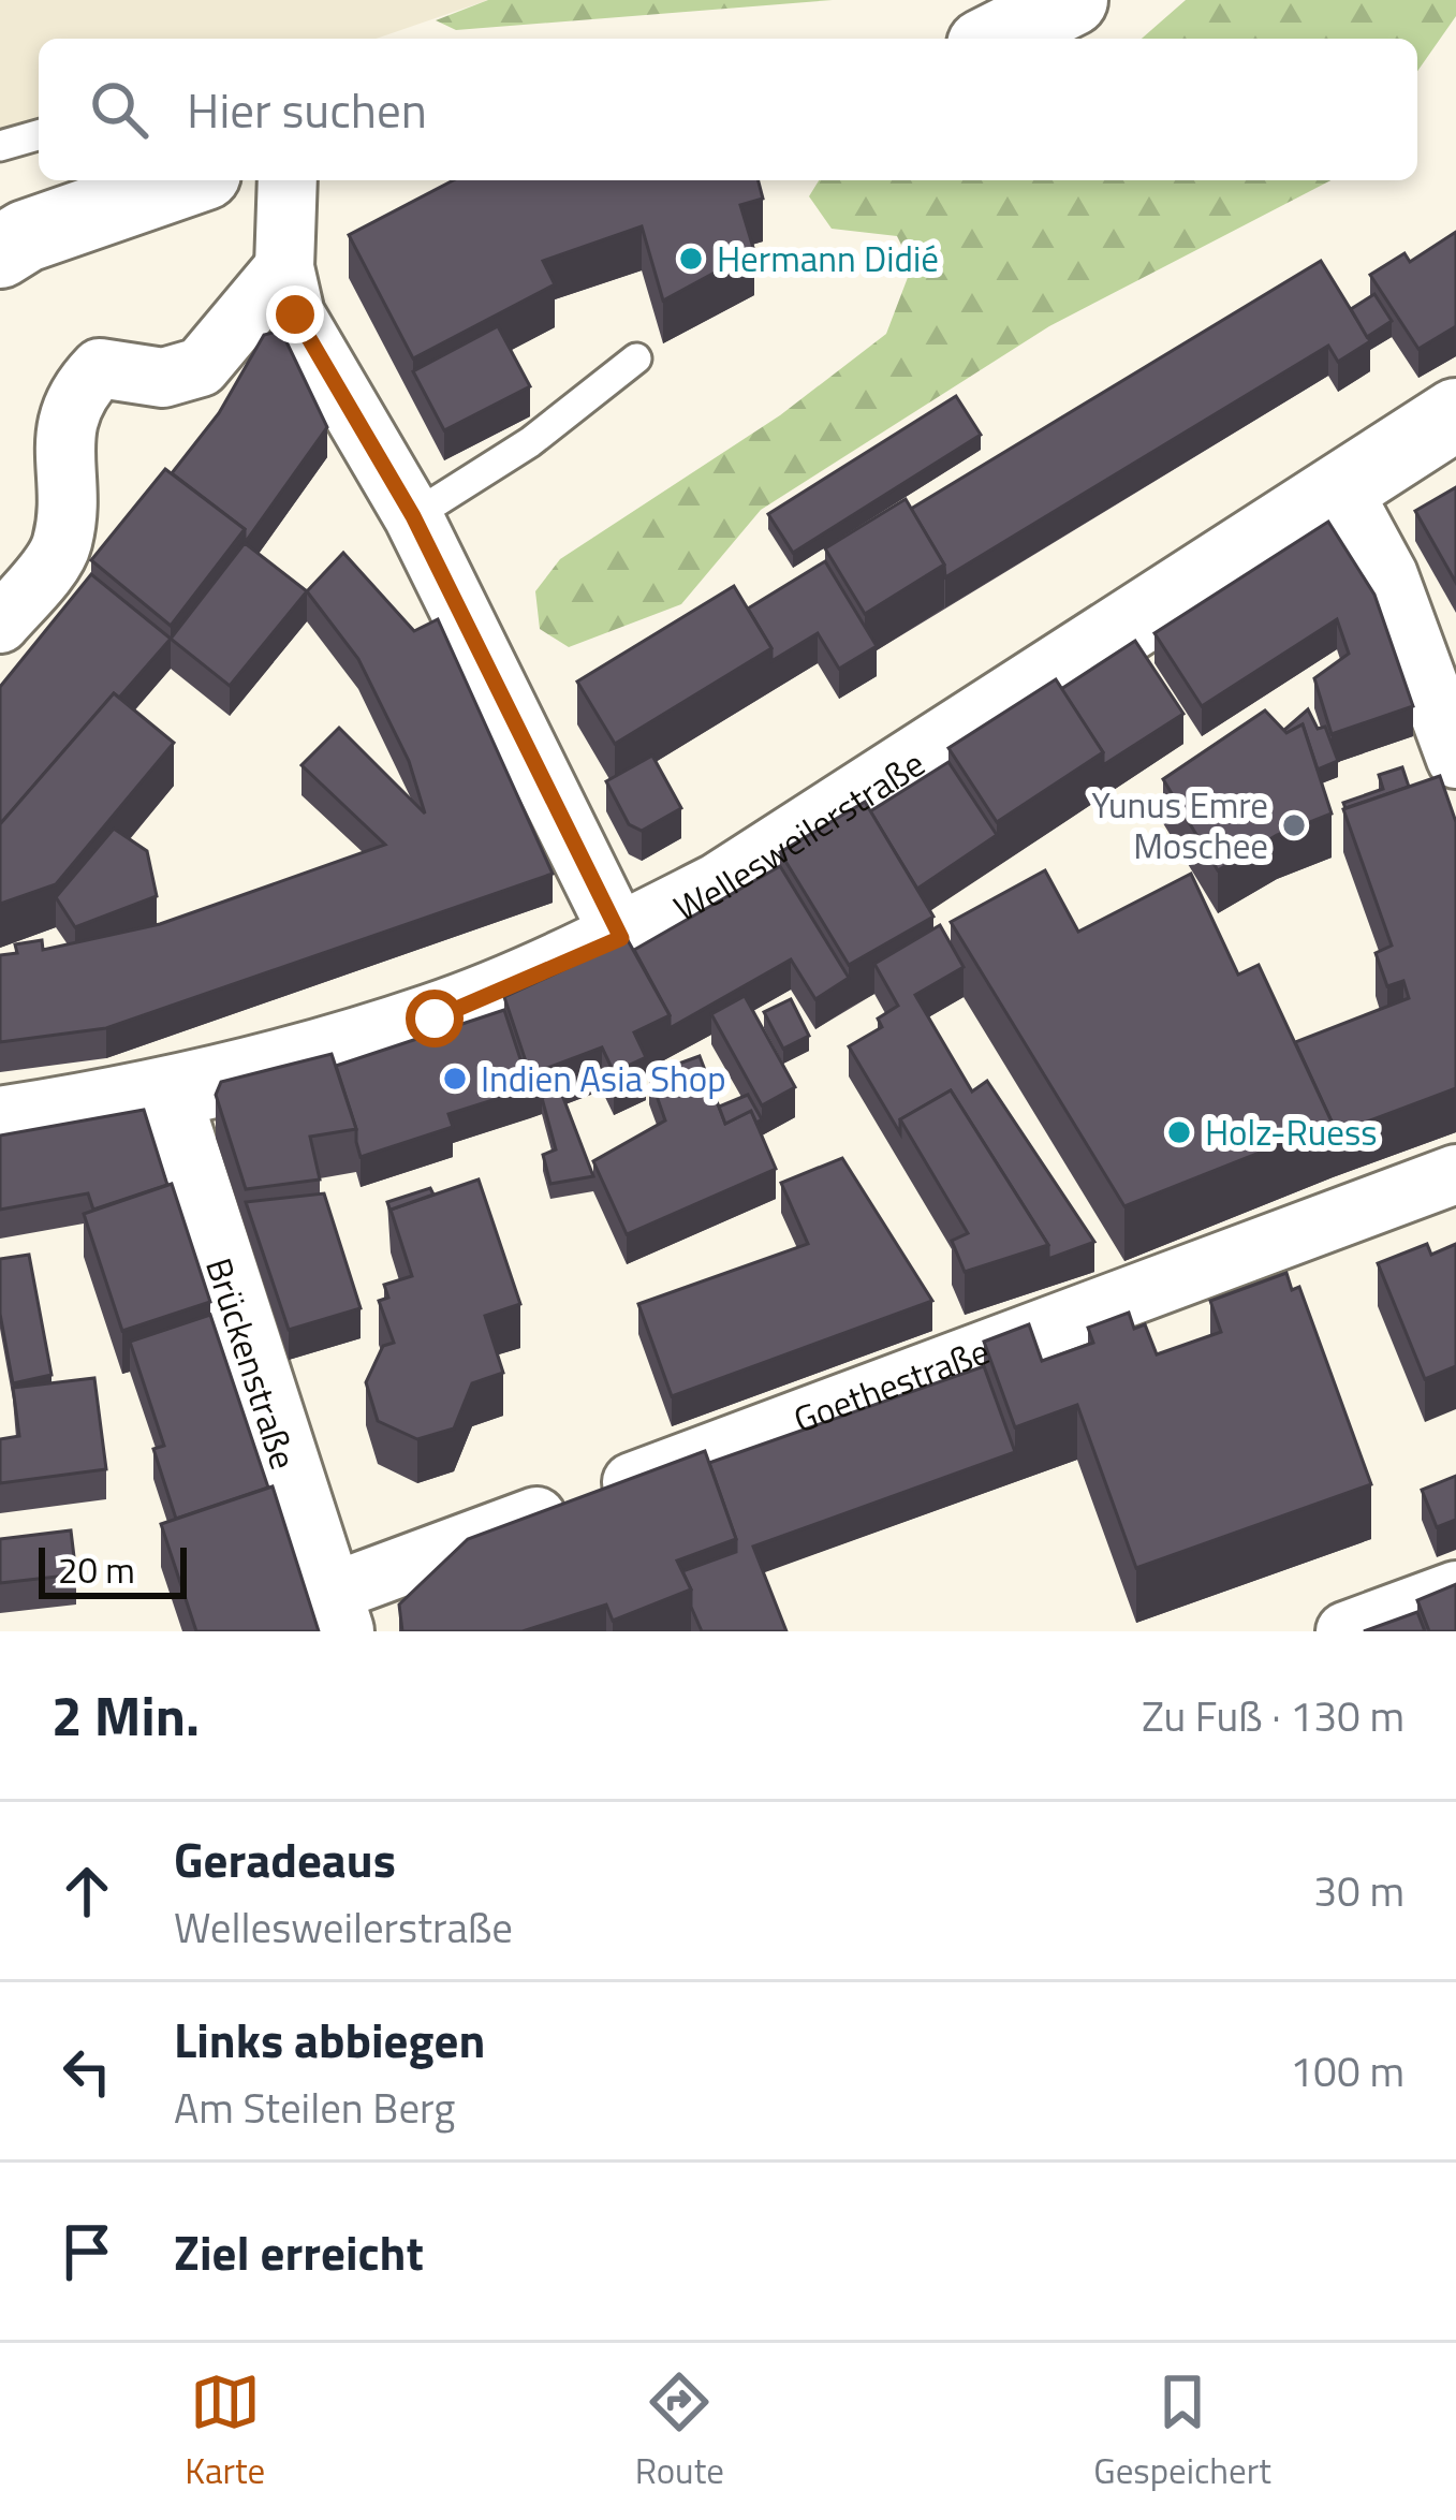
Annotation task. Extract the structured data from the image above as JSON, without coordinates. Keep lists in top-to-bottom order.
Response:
{
  "streets": {
    "street": ["Wellesweilerstraße", "Brückenstraße", "Goethestraße"]
  },
  "crossings": [
    ["Wellesweilerstraße", "Brückenstraße"],
    ["Brückenstraße", "Goethestraße"]
  ],
  "places": [
    "Hermann Didié",
    "Yunus Emre Moschee",
    "Indien Asia Shop",
    "Holz-Ruess"
  ],
  "scale_bar": "20 m",
  "page": {
    "search": "Hier suchen",
    "scale": "20 m",
    "heading": ["2 Min.", "Zu Fuß · 130 m"],
    "list": [
      ["Geradeaus", "Wellesweilerstraße", "30 m"],
      ["Links abbiegen", "Am Steilen Berg", "100 m"],
      "Ziel erreicht"
    ],
    "nav": ["Karte", "Route", "Gespeichert"]
  }
}
